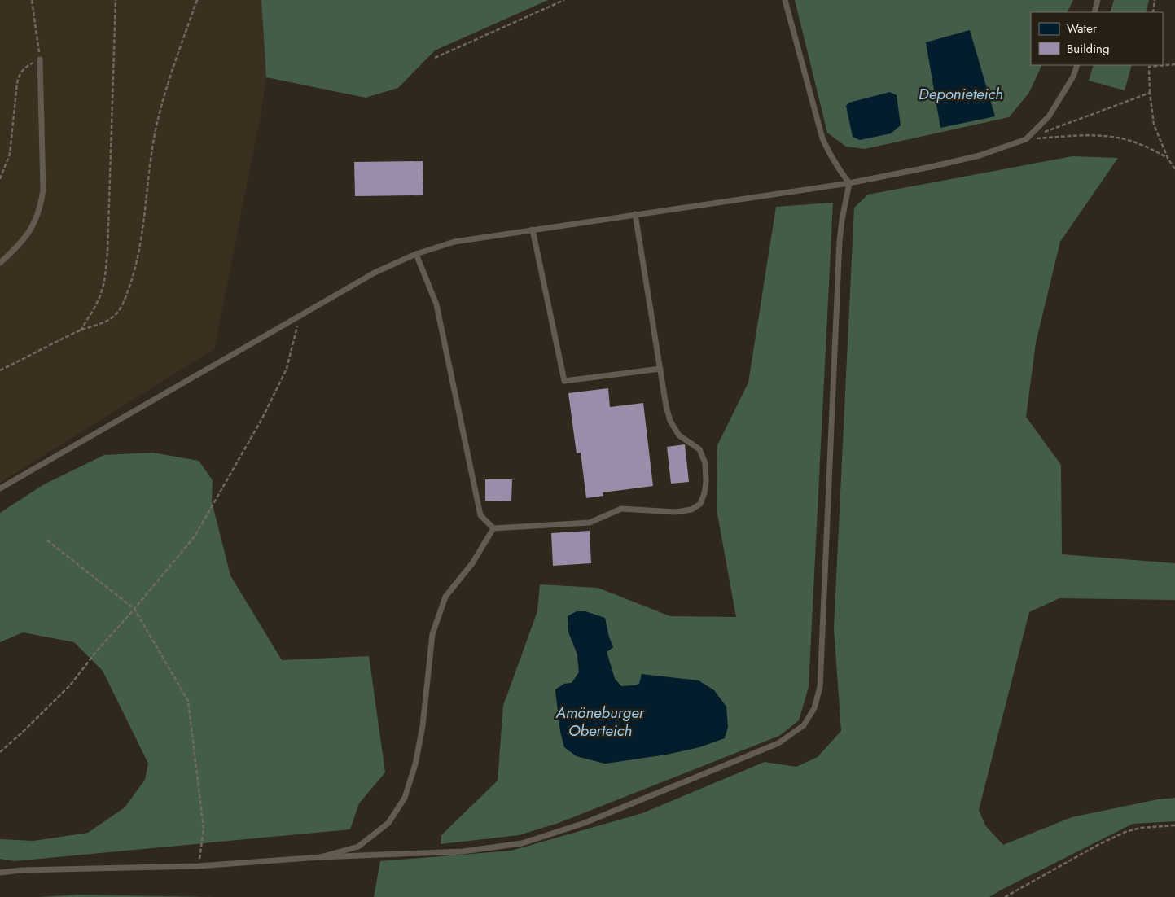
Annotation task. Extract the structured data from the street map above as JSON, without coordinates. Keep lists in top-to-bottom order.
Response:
{
  "water": ["Deponieteich", "Amöneburger Oberteich"],
  "legend": ["Water", "Building"]
}
